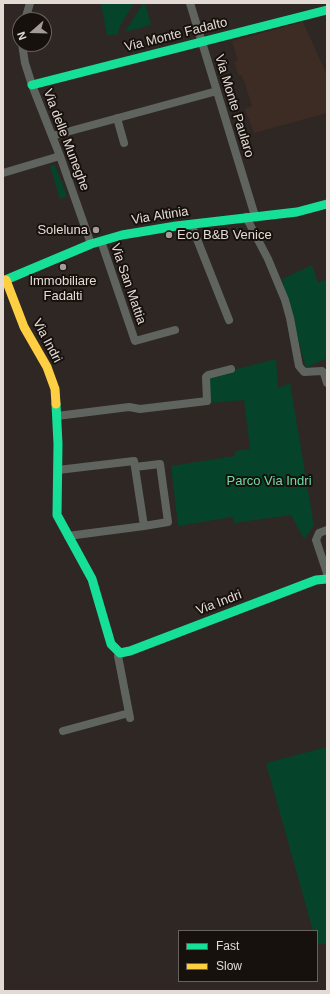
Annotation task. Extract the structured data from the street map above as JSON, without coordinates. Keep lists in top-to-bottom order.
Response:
{
  "streets": {
    "street": [
      "Via Monte Fadalto",
      "Via Monte Paularo",
      "Via delle Muneghe",
      "Via Altinia",
      "Via San Mattia",
      "Via Indri"
    ]
  },
  "crossings": [
    ["Via Monte Fadalto", "Via Monte Paularo"],
    ["Via Monte Fadalto", "Via delle Muneghe"],
    ["Via Monte Paularo", "Via Altinia"],
    ["Via delle Muneghe", "Via Altinia"],
    ["Via Altinia", "Via San Mattia"],
    ["Via Altinia", "Via Indri"]
  ],
  "parks": ["Parco Via Indri"],
  "places": ["Soleluna", "Eco B&B Venice", "Immobiliare Fadalti"],
  "legend": ["Fast", "Slow"],
  "north": "left"
}
